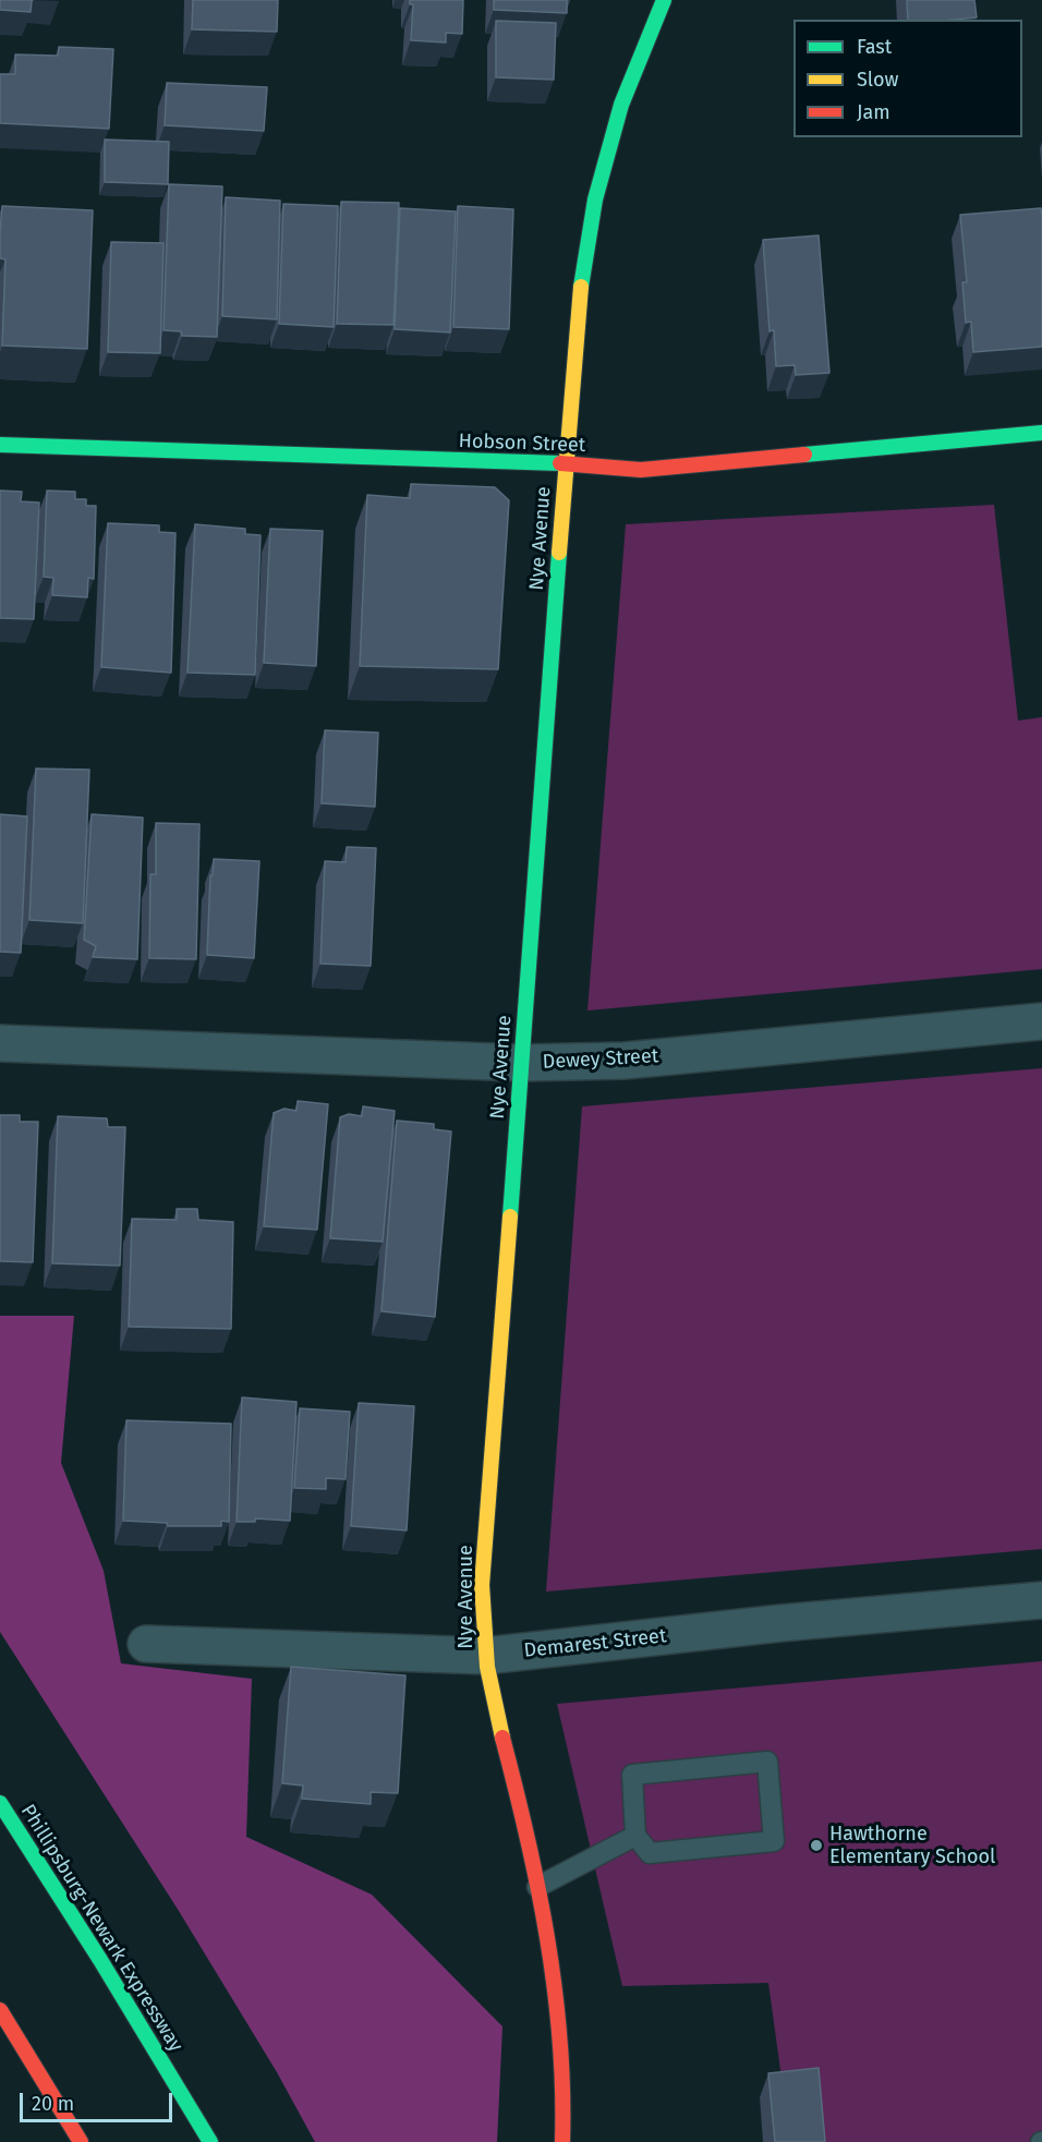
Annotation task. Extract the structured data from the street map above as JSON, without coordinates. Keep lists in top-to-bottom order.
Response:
{
  "streets": {
    "main road": ["Hobson Street", "Nye Avenue", "Phillipsburg-Newark Expressway"],
    "street": ["Dewey Street", "Demarest Street"]
  },
  "crossings": [
    ["Hobson Street", "Nye Avenue"],
    ["Nye Avenue", "Dewey Street"],
    ["Nye Avenue", "Demarest Street"]
  ],
  "places": ["Hawthorne Elementary School"],
  "legend": ["Fast", "Slow", "Jam"],
  "scale_bar": "20 m"
}
